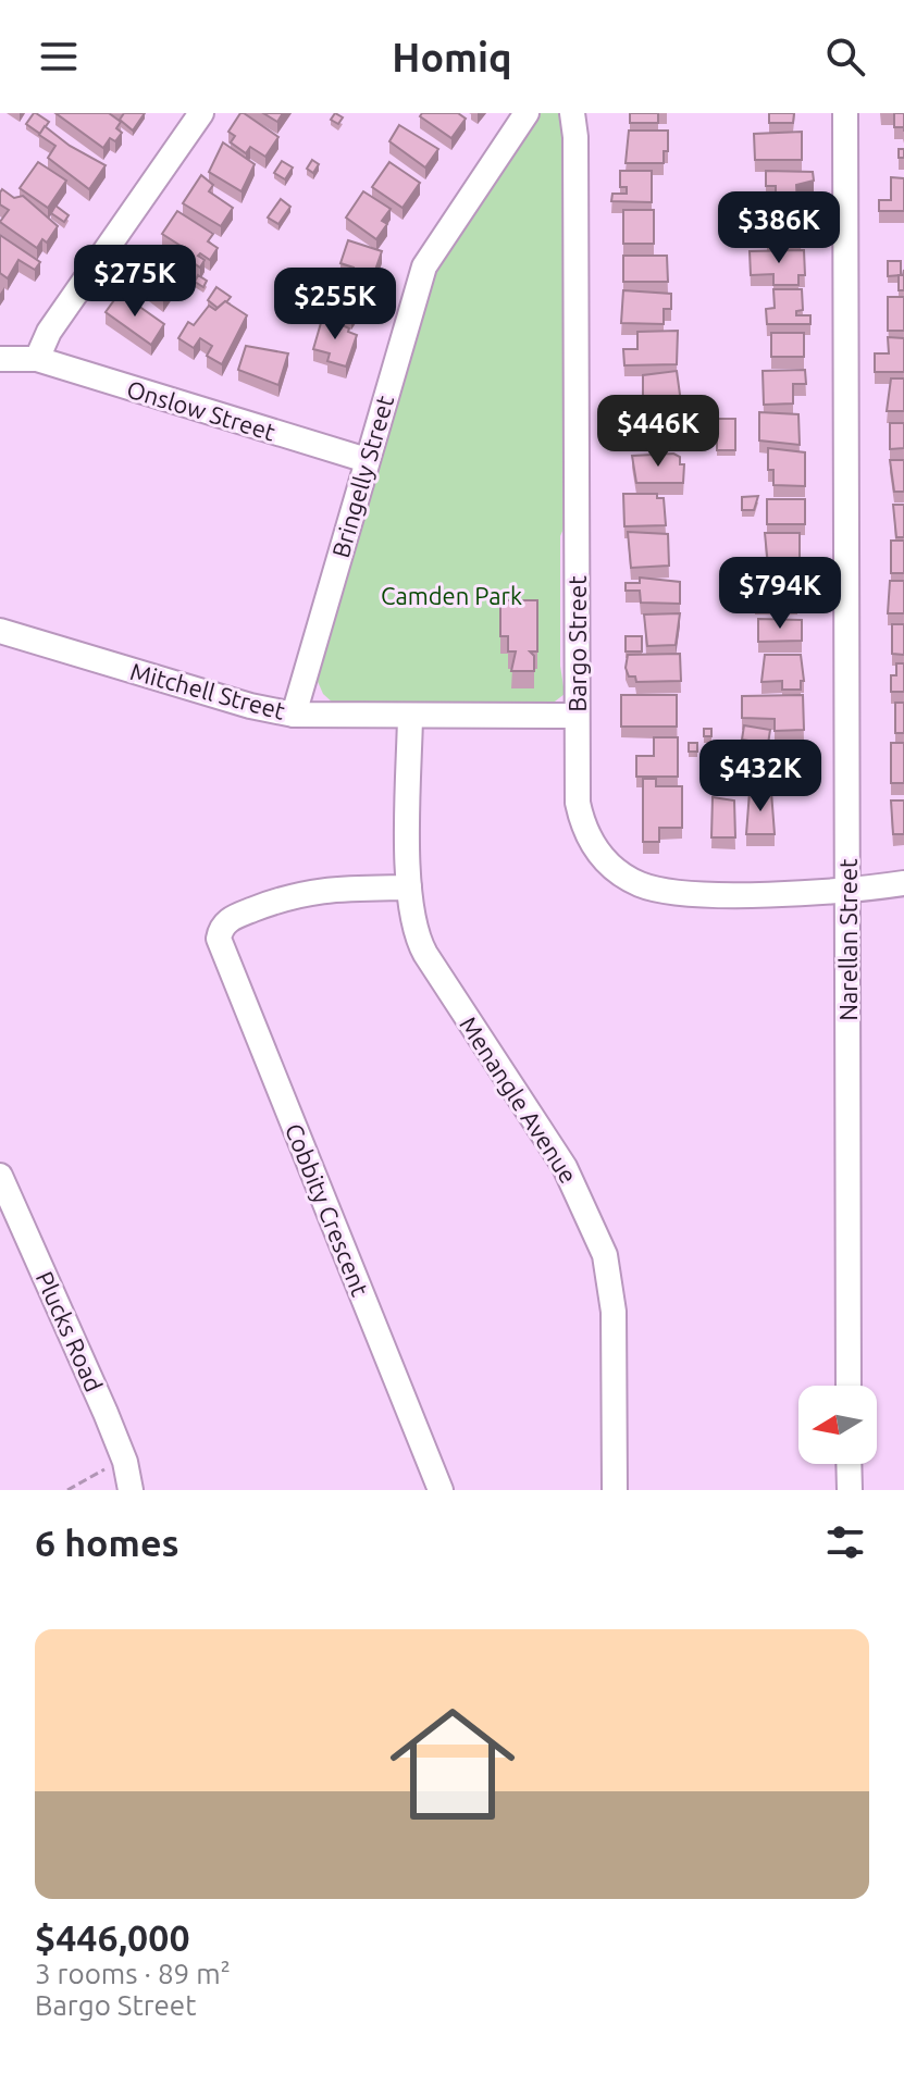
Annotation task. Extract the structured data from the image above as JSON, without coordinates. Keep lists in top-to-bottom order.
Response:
{
  "streets": {
    "street": [
      "Onslow Street",
      "Bringelly Street",
      "Bargo Street",
      "Mitchell Street",
      "Narellan Street",
      "Menangle Avenue",
      "Cobbity Crescent",
      "Plucks Road"
    ]
  },
  "crossings": [
    ["Onslow Street", "Bringelly Street"],
    ["Bringelly Street", "Mitchell Street"],
    ["Bargo Street", "Mitchell Street"],
    ["Bargo Street", "Narellan Street"],
    ["Mitchell Street", "Menangle Avenue"],
    ["Menangle Avenue", "Cobbity Crescent"]
  ],
  "parks": ["Camden Park"],
  "north": "left",
  "page": {
    "header": "Homiq",
    "price": [
      "$386K",
      "$275K",
      "$255K",
      "$446K",
      "$794K",
      "$432K"
    ],
    "heading": "6 homes",
    "list": [
      {
        "name": "$446,000",
        "note": "3 rooms · 89 m² · Bargo Street"
      }
    ]
  }
}
